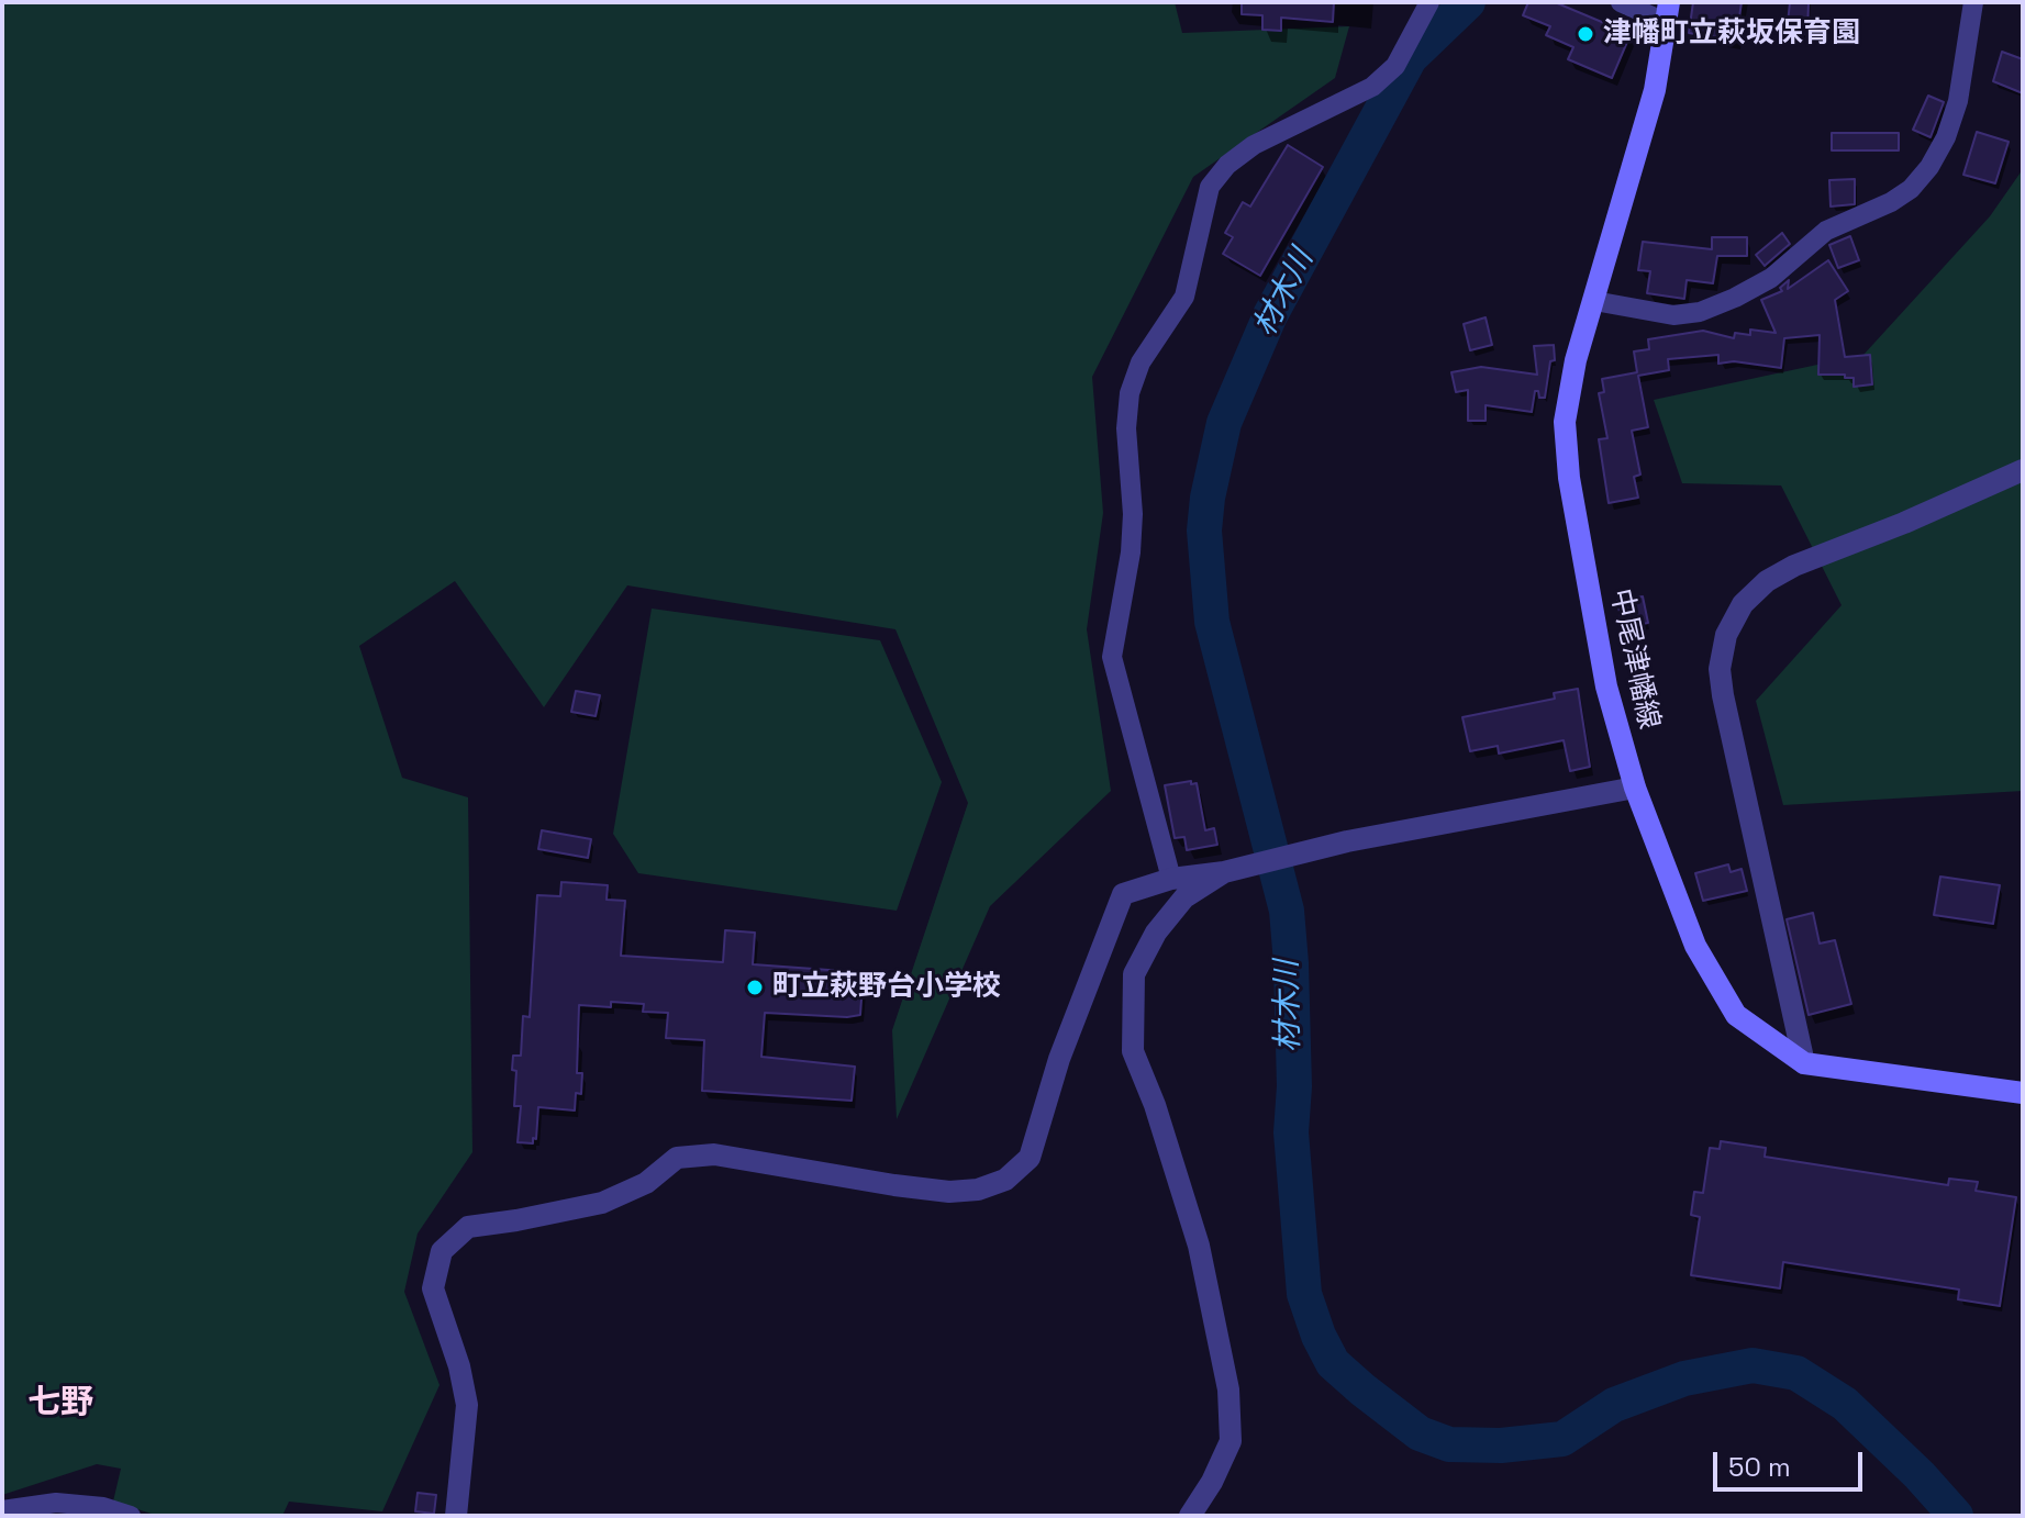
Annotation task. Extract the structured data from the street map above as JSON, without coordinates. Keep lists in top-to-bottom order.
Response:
{
  "streets": {
    "main road": ["中尾津幡線"]
  },
  "districts": ["七野"],
  "water": ["材木川"],
  "places": ["津幡町立萩坂保育園", "町立萩野台小学校"],
  "scale_bar": "50 m"
}
